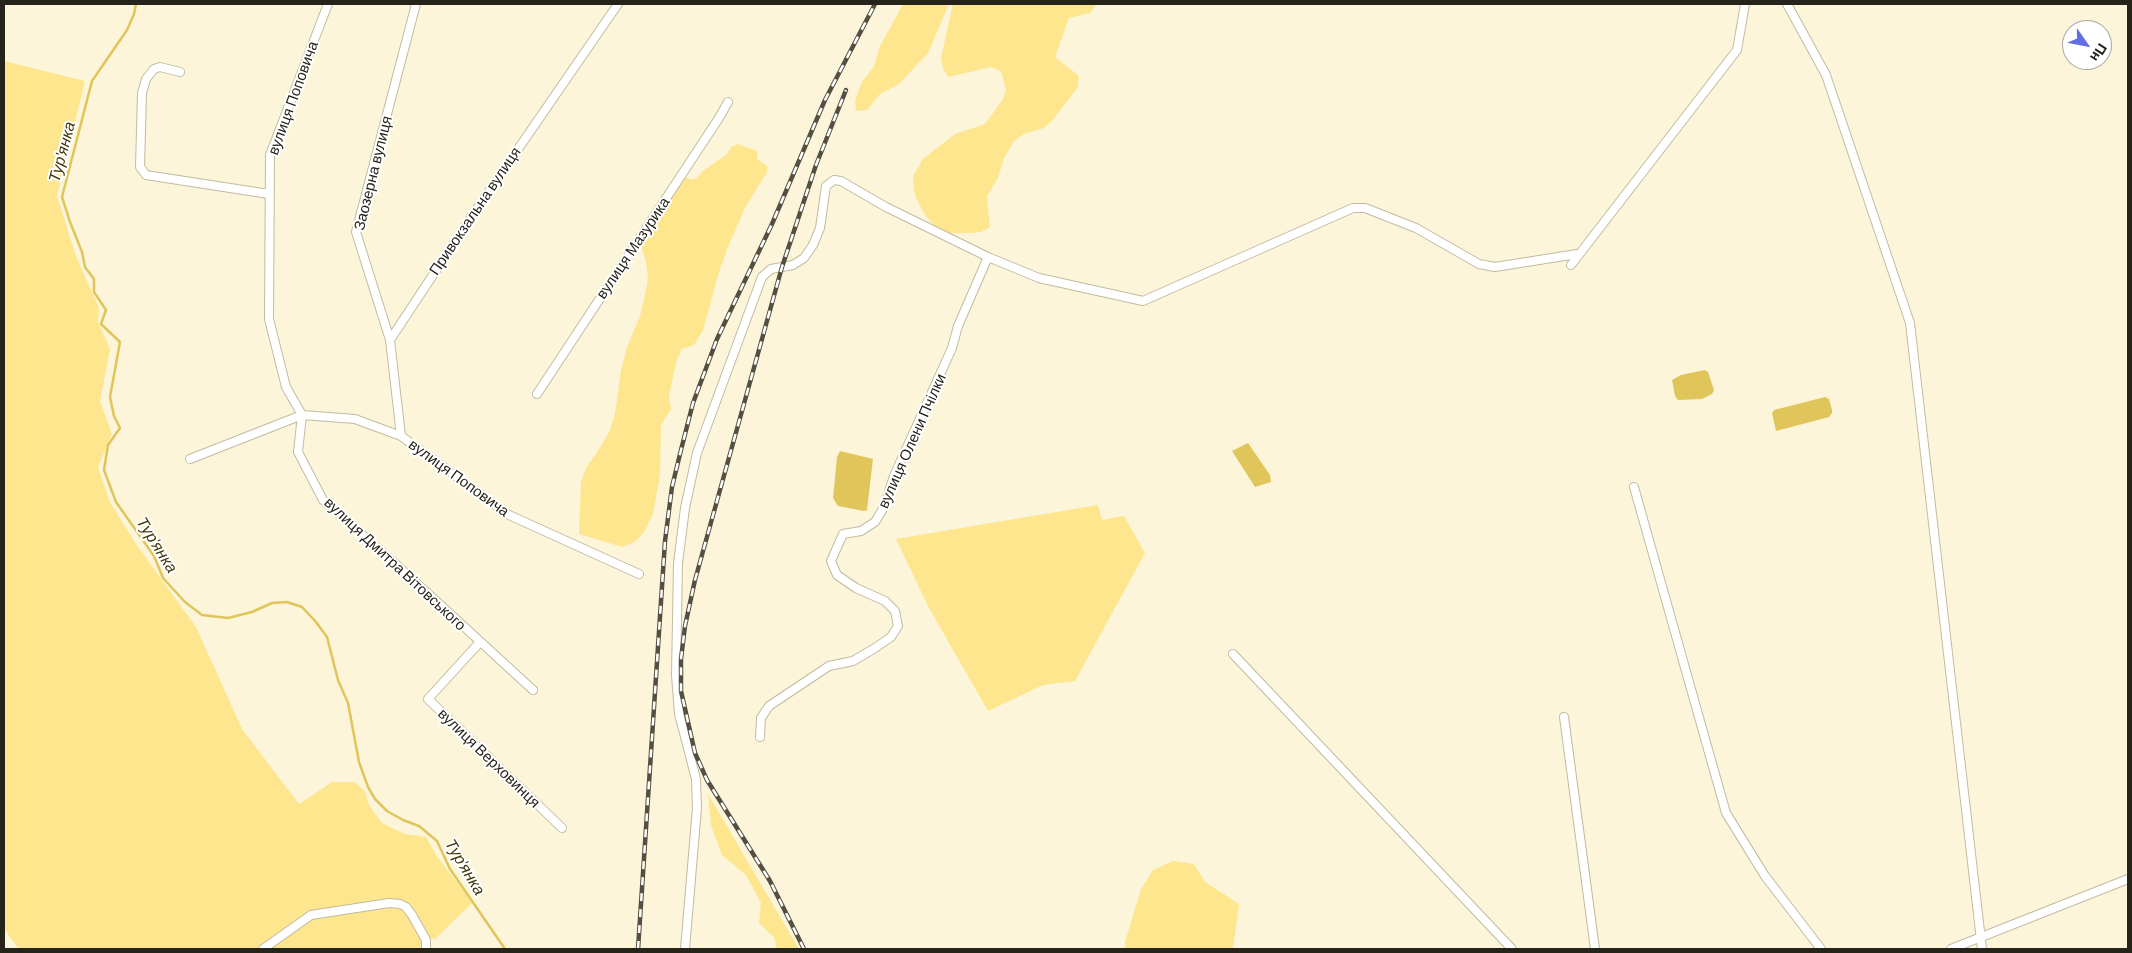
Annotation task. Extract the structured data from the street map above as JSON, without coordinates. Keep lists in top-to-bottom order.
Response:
{
  "streets": {
    "street": [
      "вулиця Поповича",
      "Заозерна вулиця",
      "Привокзальна вулиця",
      "вулиця Мазурика",
      "вулиця Олени Пчілки",
      "вулиця Дмитра Вітовського",
      "вулиця Верховинця"
    ]
  },
  "crossings": [
    ["вулиця Поповича", "вулиця Дмитра Вітовського"],
    ["Заозерна вулиця", "Привокзальна вулиця"],
    ["вулиця Дмитра Вітовського", "вулиця Верховинця"]
  ],
  "water": ["Тур'янка"],
  "north": "bottom right"
}
